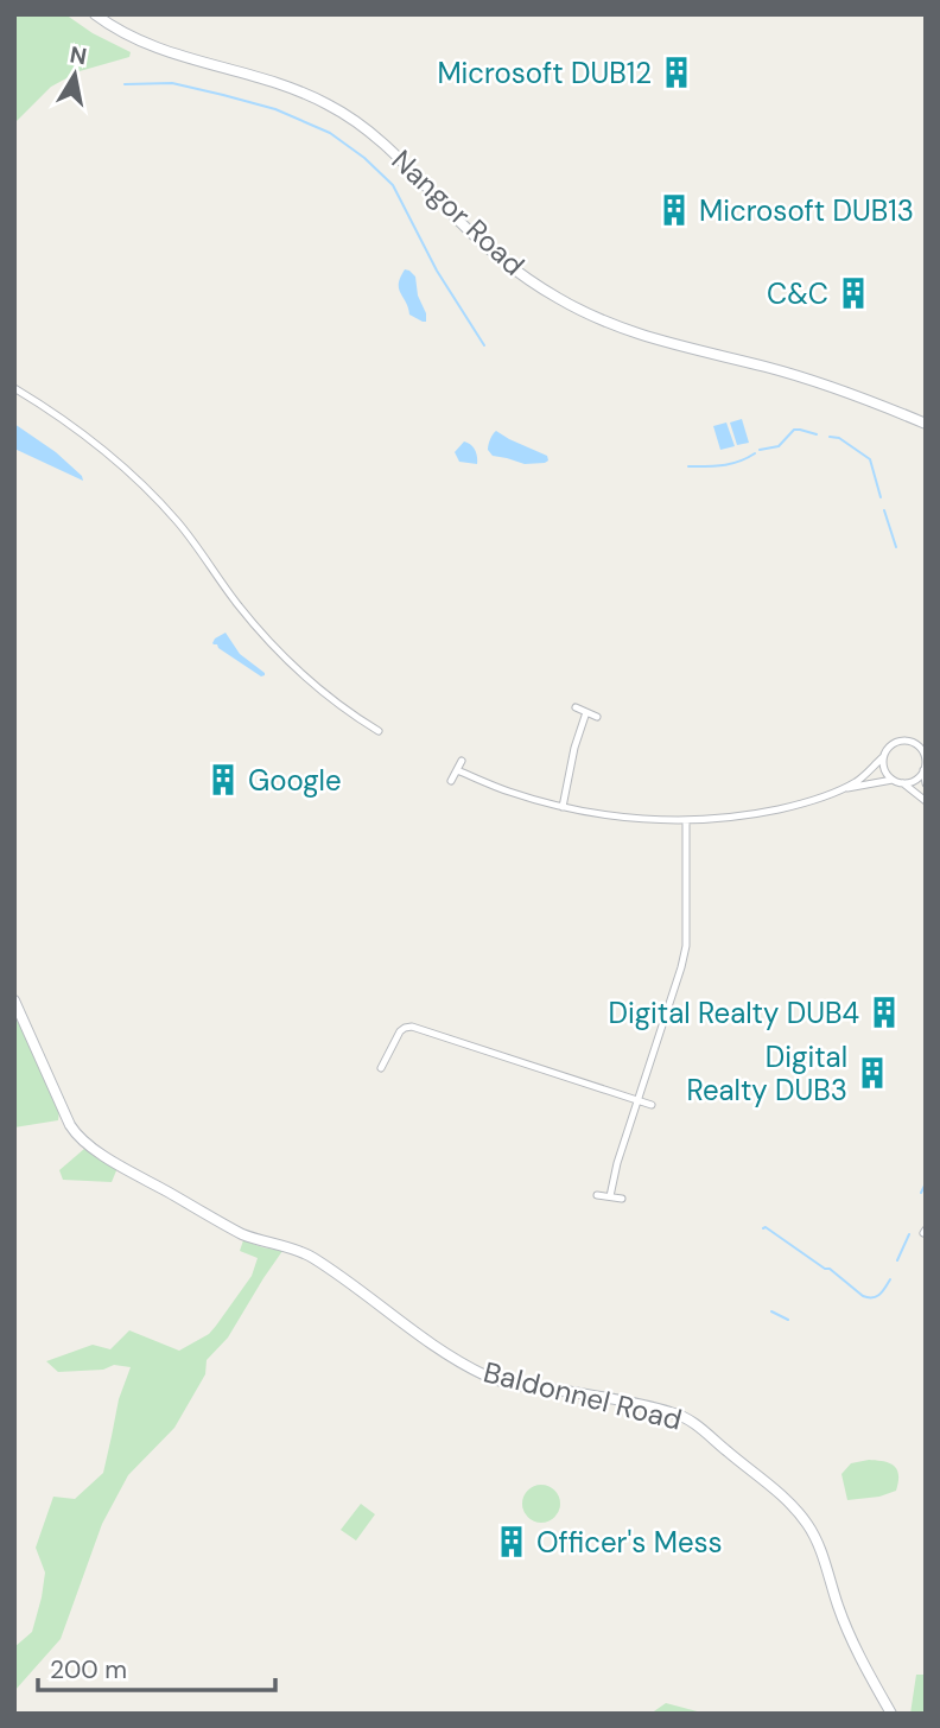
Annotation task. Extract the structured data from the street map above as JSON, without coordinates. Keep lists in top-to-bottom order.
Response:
{
  "streets": {
    "street": ["Nangor Road", "Baldonnel Road"]
  },
  "places": {
    "building": [
      "Microsoft DUB12",
      "Microsoft DUB13",
      "C&C",
      "Google",
      "Digital Realty DUB4",
      "Digital Realty DUB3",
      "Officer's Mess"
    ]
  },
  "scale_bar": "200 m",
  "north": "top"
}
